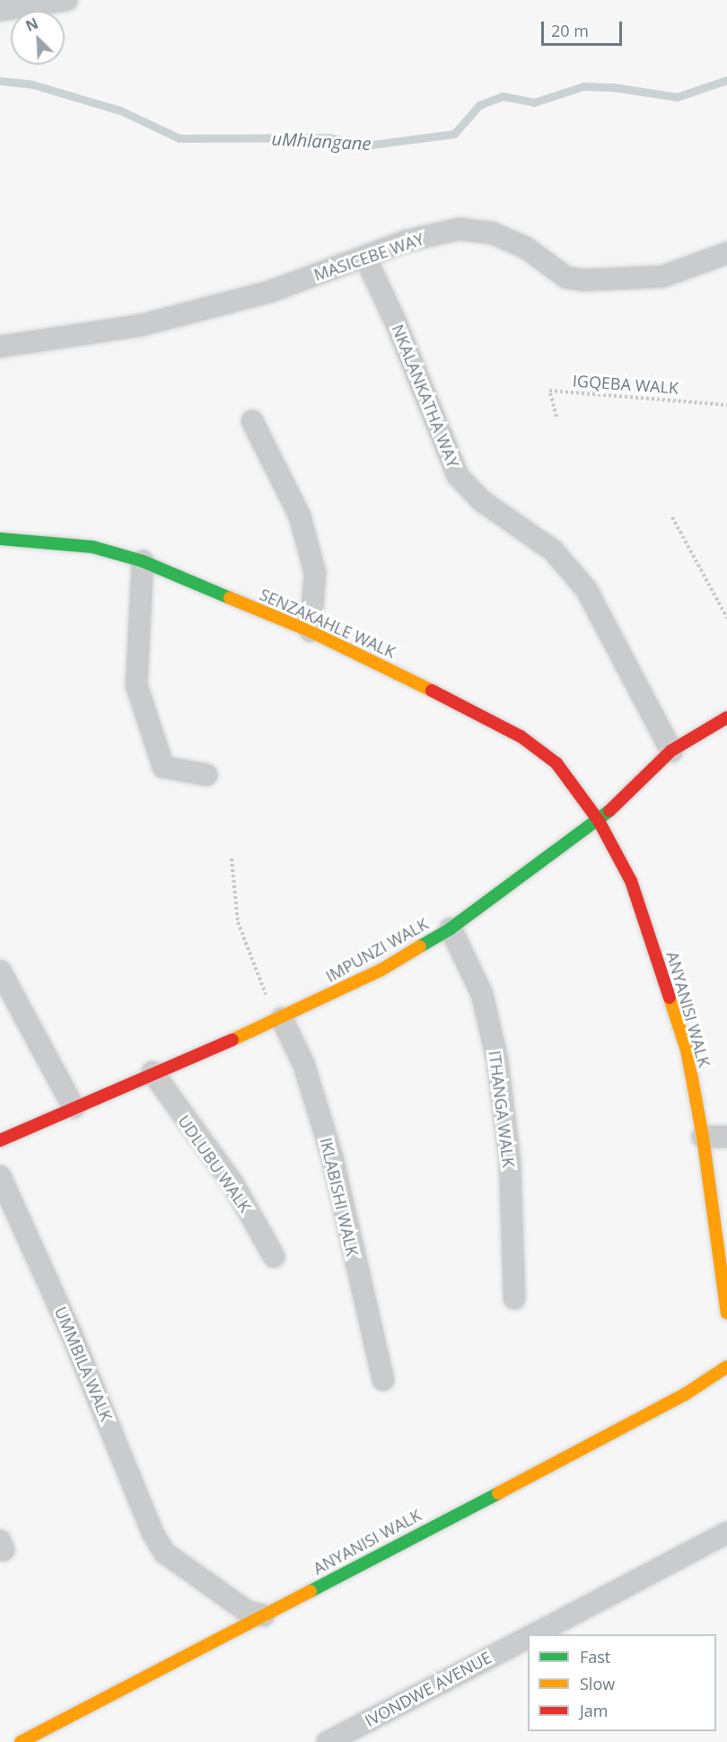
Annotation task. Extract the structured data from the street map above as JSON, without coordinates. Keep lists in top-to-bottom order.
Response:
{
  "streets": {
    "street": [
      "MASICEBE WAY",
      "NKALANKATHA WAY",
      "SENZAKAHLE WALK",
      "IMPUNZI WALK",
      "ANYANISI WALK",
      "ITHANGA WALK",
      "UDLUBU WALK",
      "IKLABISHI WALK",
      "UMMBILA WALK",
      "IVONDWE AVENUE"
    ],
    "path": ["IGQEBA WALK"]
  },
  "crossings": [
    ["MASICEBE WAY", "NKALANKATHA WAY"],
    ["NKALANKATHA WAY", "IMPUNZI WALK"],
    ["SENZAKAHLE WALK", "IMPUNZI WALK"],
    ["SENZAKAHLE WALK", "ANYANISI WALK"],
    ["IMPUNZI WALK", "ANYANISI WALK"],
    ["IMPUNZI WALK", "ITHANGA WALK"],
    ["IMPUNZI WALK", "UDLUBU WALK"],
    ["IMPUNZI WALK", "IKLABISHI WALK"],
    ["ANYANISI WALK", "UMMBILA WALK"]
  ],
  "water": ["uMhlangane"],
  "legend": ["Fast", "Slow", "Jam"],
  "scale_bar": "20 m",
  "north": "top left"
}
